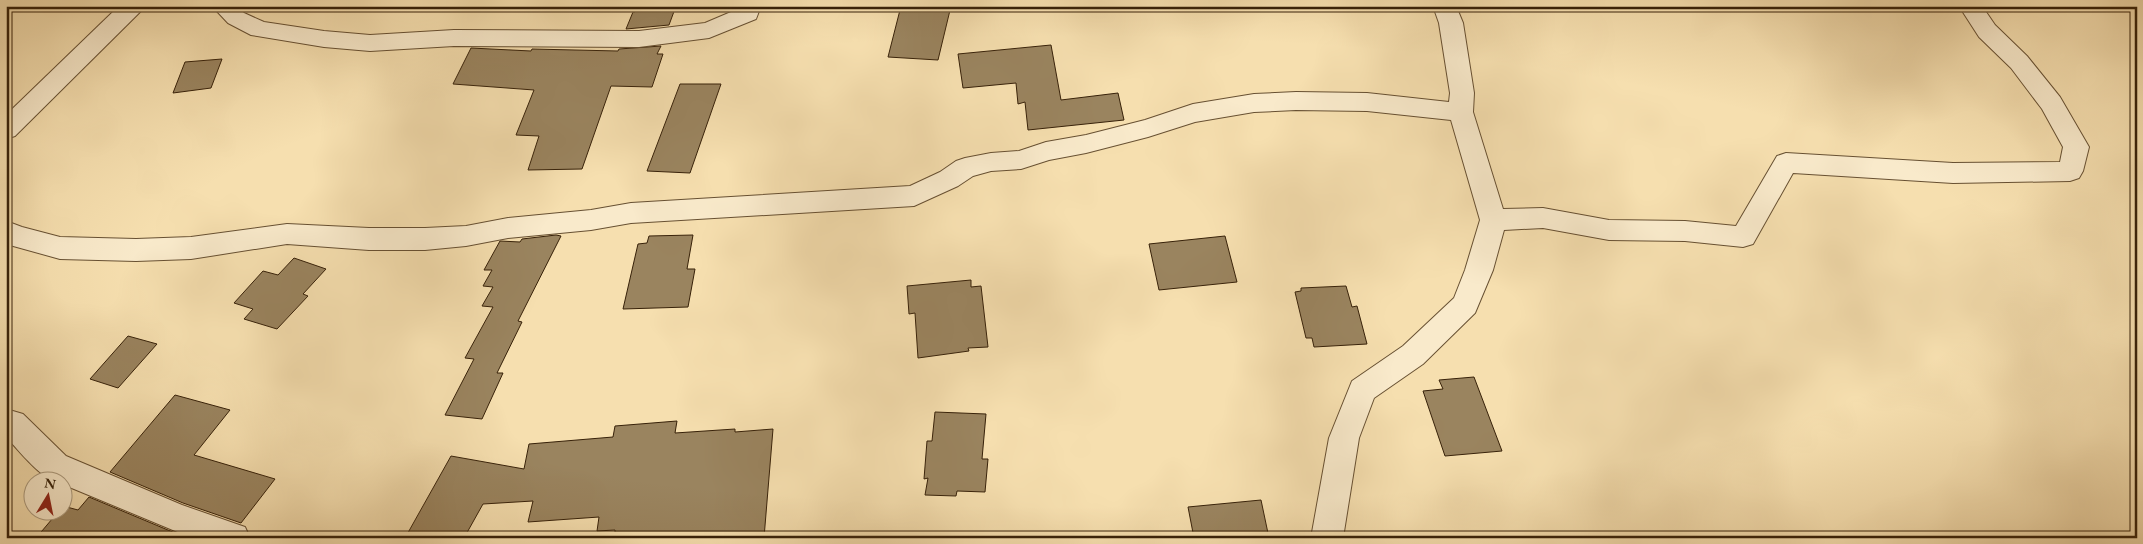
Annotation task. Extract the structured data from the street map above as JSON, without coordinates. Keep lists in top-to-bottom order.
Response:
{
  "north": "top"
}
